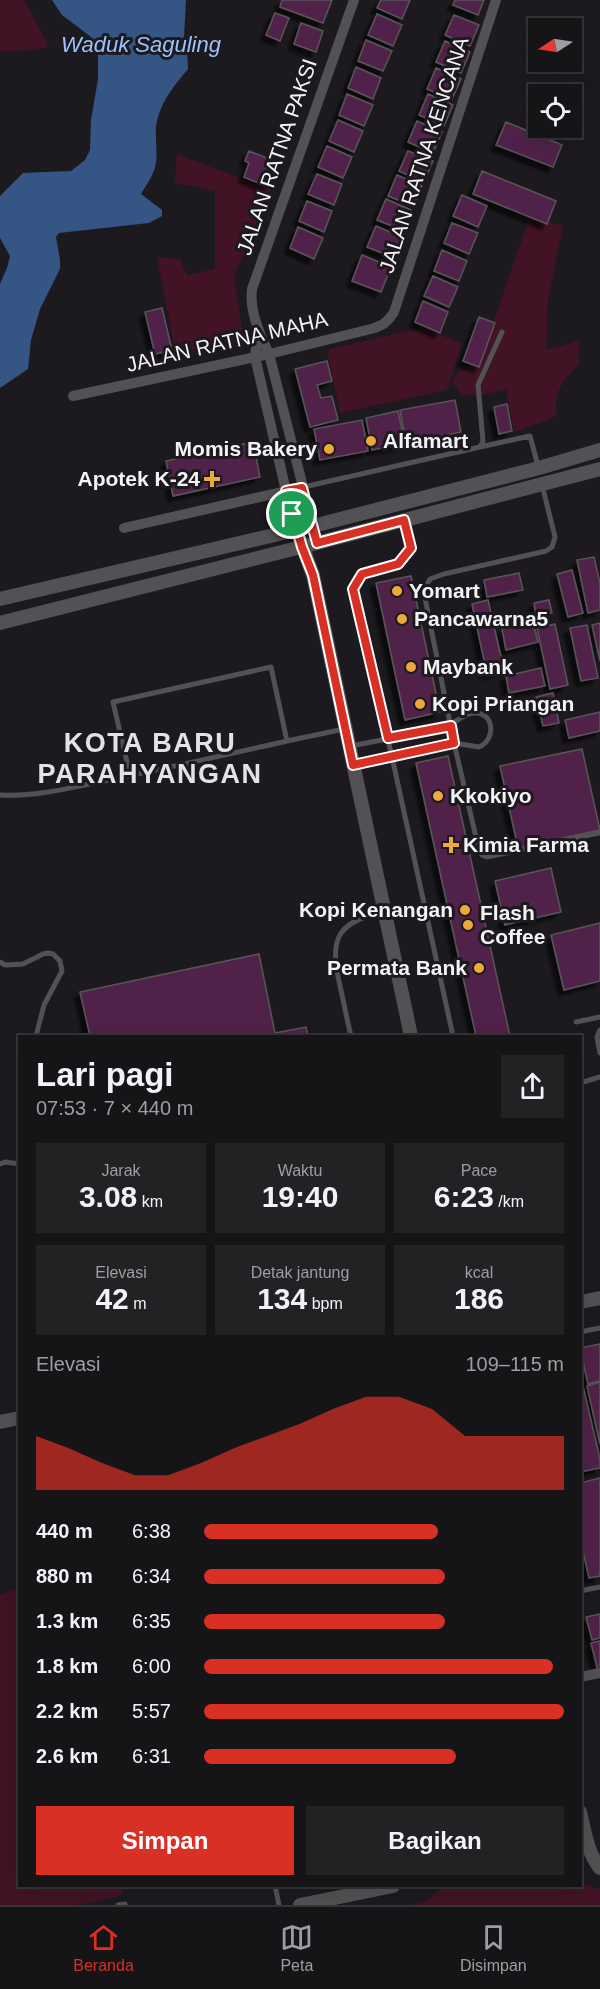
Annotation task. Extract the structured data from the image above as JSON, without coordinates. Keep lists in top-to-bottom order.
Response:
{
  "streets": {
    "street": ["JALAN RATNA KENCANA", "JALAN RATNA PAKSI", "JALAN RATNA MAHA"]
  },
  "crossings": [
    ["JALAN RATNA KENCANA", "JALAN RATNA MAHA"]
  ],
  "districts": ["KOTA BARU PARAHYANGAN"],
  "water": ["Waduk Saguling"],
  "places": {
    "other": [
      "Alfamart",
      "Momis Bakery",
      "Yomart",
      "Pancawarna5",
      "Maybank",
      "Kopi Priangan",
      "Kkokiyo",
      "Kopi Kenangan",
      "Flash Coffee",
      "Permata Bank"
    ],
    "health": ["Apotek K-24", "Kimia Farma"]
  },
  "north": "left",
  "page": {
    "heading": ["Lari pagi", "07:53 · 7 × 440 m"],
    "stats": [
      ["Jarak", "3.08 km"],
      ["Waktu", "19:40"],
      ["Pace", "6:23 /km"],
      ["Elevasi", "42 m"],
      ["Detak jantung", "134 bpm"],
      ["kcal", "186"]
    ],
    "chart": ["Elevasi", "109–115 m"],
    "list": [
      {
        "name": "440 m",
        "note": "6:38"
      },
      {
        "name": "880 m",
        "note": "6:34"
      },
      {
        "name": "1.3 km",
        "note": "6:35"
      },
      {
        "name": "1.8 km",
        "note": "6:00"
      },
      {
        "name": "2.2 km",
        "note": "5:57"
      },
      {
        "name": "2.6 km",
        "note": "6:31"
      }
    ],
    "buttons": ["Simpan", "Bagikan"],
    "tabs": ["Beranda", "Peta", "Disimpan"]
  }
}
